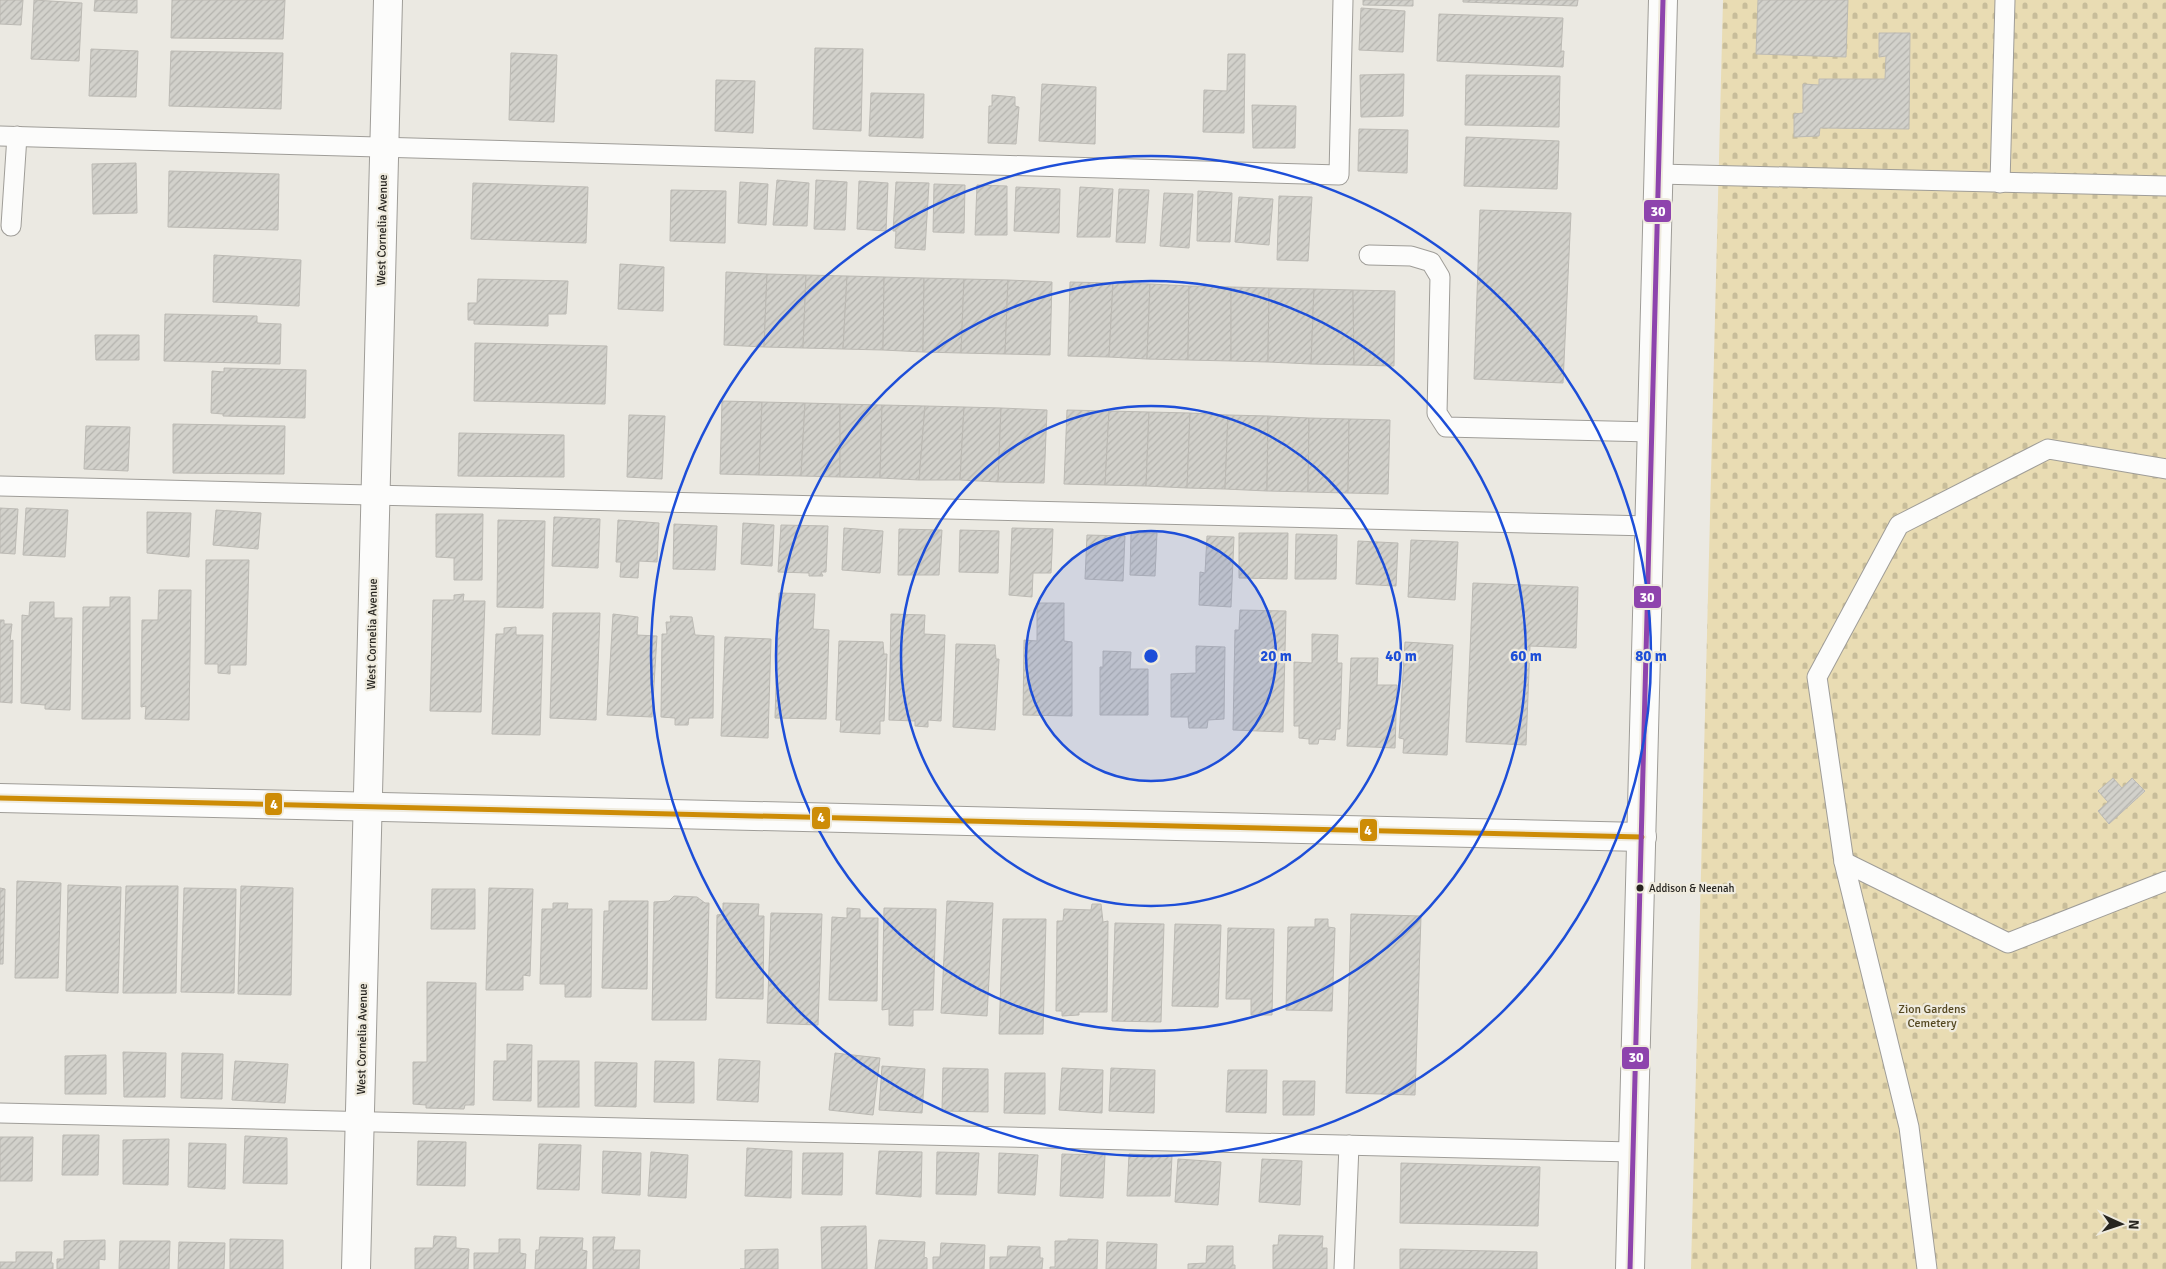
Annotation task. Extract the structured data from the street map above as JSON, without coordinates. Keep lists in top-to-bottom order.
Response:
{
  "streets": {
    "street": ["West Cornelia Avenue"]
  },
  "parks": ["Zion Gardens Cemetery"],
  "places": ["Addison & Neenah"],
  "lines": ["transit line 30", "transit line 4"],
  "north": "right",
  "rings": [
    "20 m",
    "40 m",
    "60 m",
    "80 m"
  ]
}
